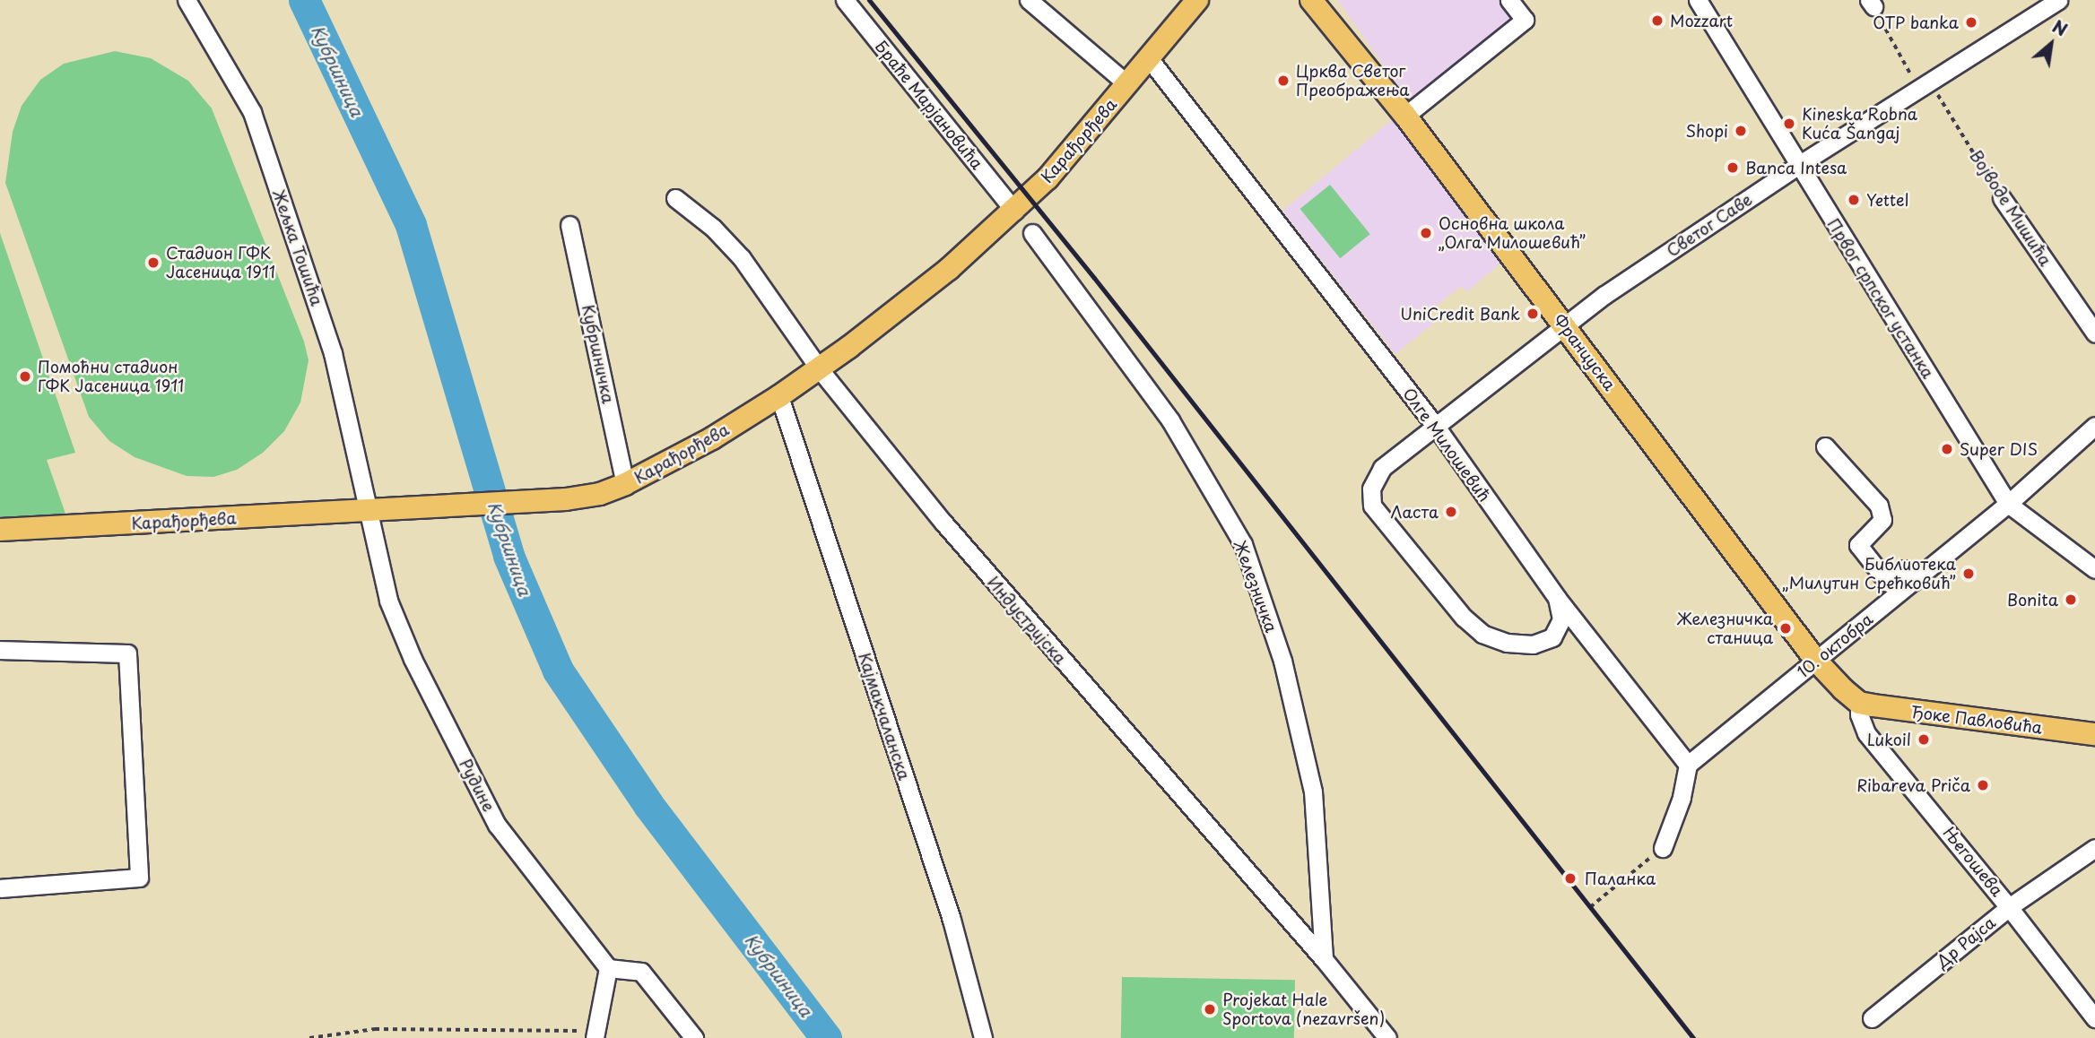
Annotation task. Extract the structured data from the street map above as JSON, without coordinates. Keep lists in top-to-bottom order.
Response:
{
  "streets": {
    "main road": ["Карађорђева", "Француска", "Ђоке Павловића"],
    "street": [
      "Браће Марјановића",
      "Војводе Мишића",
      "Светог Саве",
      "Жељка Тошића",
      "Првог српског устанка",
      "Кубршничка",
      "Олге Милошевић",
      "Железничка",
      "Индустријска",
      "10. октобра",
      "Кајмакчаланска",
      "Рудине",
      "Његошева",
      "Др Рајса"
    ]
  },
  "crossings": [
    ["Браће Марјановића", "Карађорђева"],
    ["Карађорђева", "Жељка Тошића"],
    ["Карађорђева", "Кубршничка"],
    ["Карађорђева", "Олге Милошевић"],
    ["Карађорђева", "Индустријска"],
    ["Карађорђева", "Кајмакчаланска"],
    ["Карађорђева", "Рудине"],
    ["Војводе Мишића", "Светог Саве"],
    ["Светог Саве", "Првог српског устанка"],
    ["Светог Саве", "Француска"],
    ["Светог Саве", "Олге Милошевић"],
    ["Жељка Тошића", "Рудине"],
    ["Првог српског устанка", "10. октобра"],
    ["Француска", "10. октобра"],
    ["Француска", "Ђоке Павловића"],
    ["Француска", "Његошева"],
    ["Олге Милошевић", "10. октобра"],
    ["Железничка", "Индустријска"],
    ["Ђоке Павловића", "Његошева"],
    ["Његошева", "Др Рајса"]
  ],
  "water": ["Кубршница"],
  "places": [
    "Mozzart",
    "OTP banka",
    "Црква Светог Преображења",
    "Kineska Robna Kuća Šangaj",
    "Shopi",
    "Banca Intesa",
    "Yettel",
    "Основна школа „Олга Милошевић”",
    "Стадион ГФК Јасеница 1911",
    "UniCredit Bank",
    "Помоћни стадион ГФК Јасеница 1911",
    "Super DIS",
    "Ласта",
    "Библиотека „Милутин Срећковић”",
    "Bonita",
    "Железничка станица",
    "Lukoil",
    "Ribareva Priča",
    "Паланка",
    "Projekat Hale Sportova (nezavršen)"
  ],
  "north": "top right"
}
